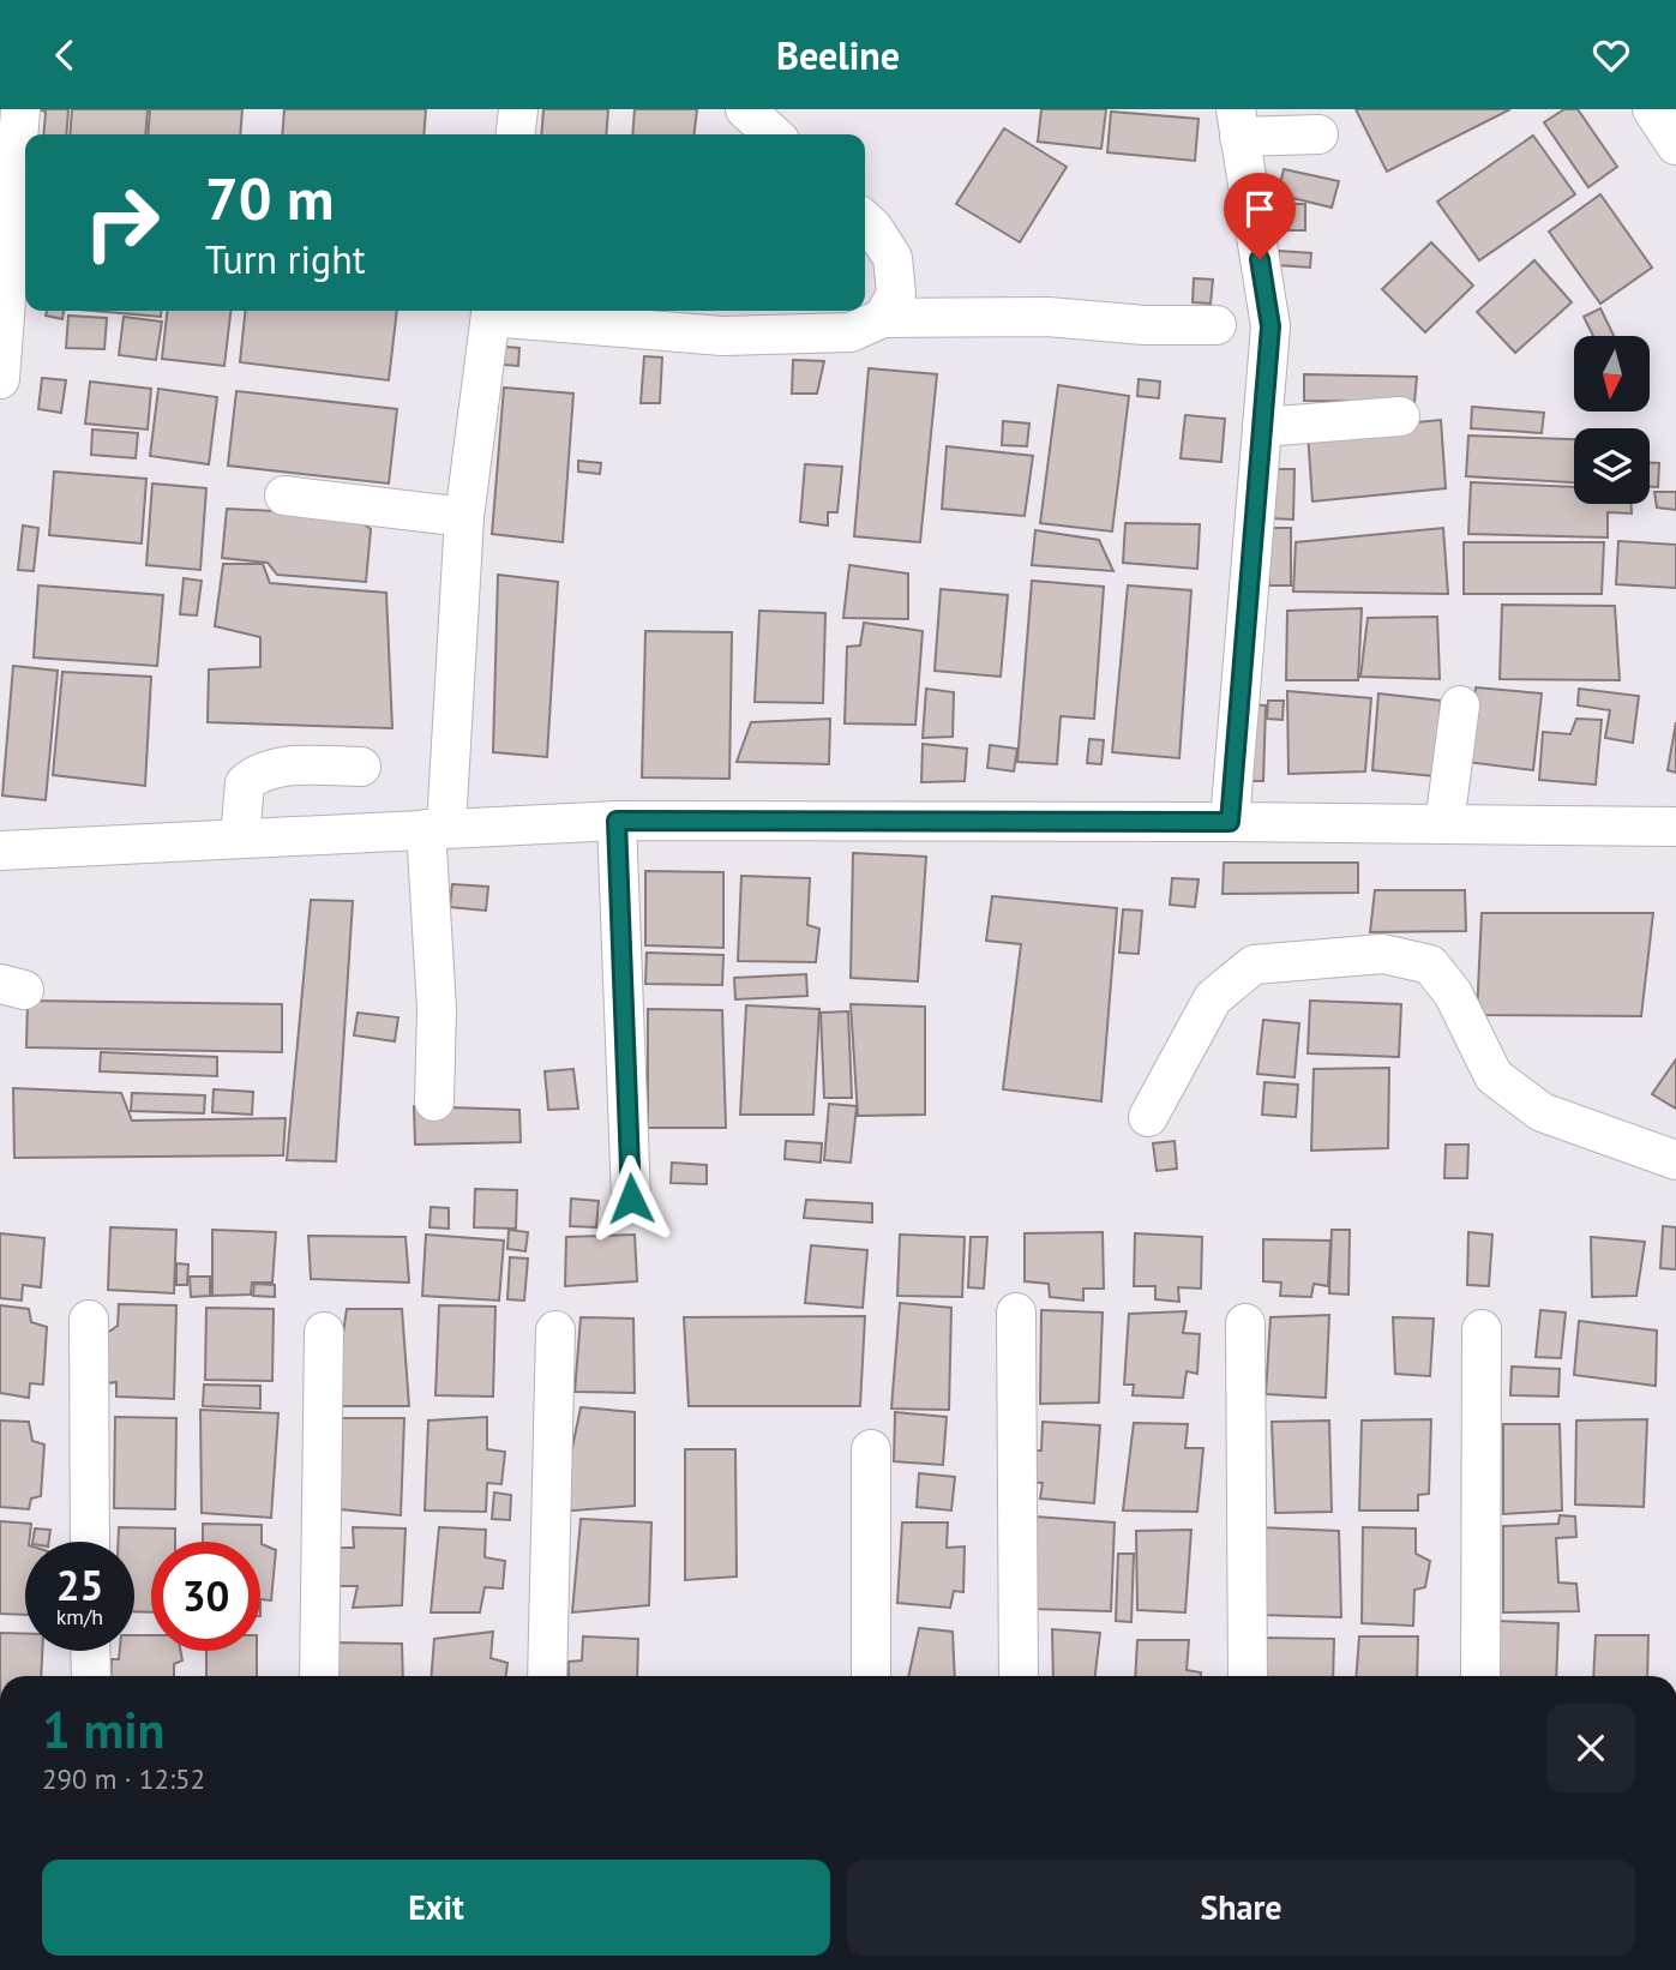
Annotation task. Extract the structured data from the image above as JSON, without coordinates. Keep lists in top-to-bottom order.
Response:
{
  "north": "bottom",
  "page": {
    "header": "Beeline",
    "turn": ["70 m", "Turn right"],
    "speed": "25 km/h",
    "limit": "30",
    "heading": ["1 min", "290 m · 12:52"],
    "buttons": ["Exit", "Share"]
  }
}
